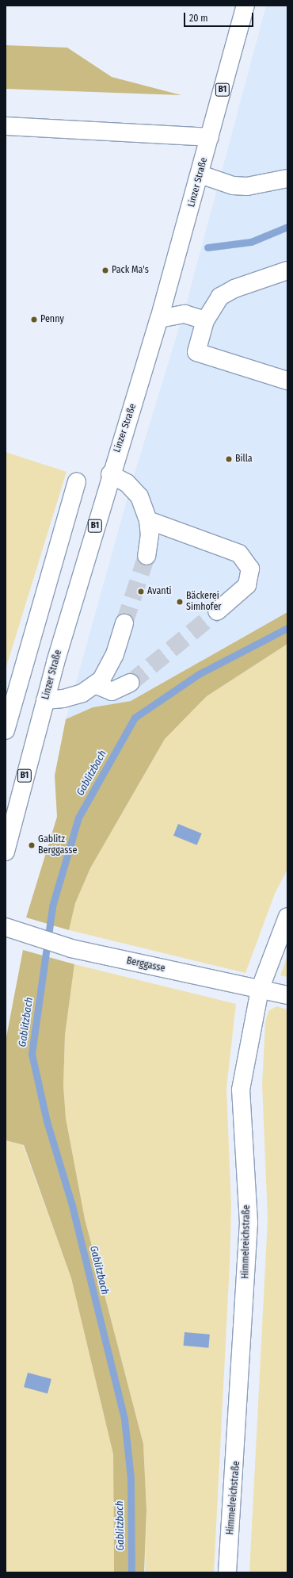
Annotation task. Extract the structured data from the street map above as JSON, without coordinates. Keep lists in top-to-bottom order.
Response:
{
  "streets": {
    "street": [
      "B1",
      "Linzer Straße",
      "Berggasse",
      "Himmelreichstraße"
    ]
  },
  "crossings": [
    ["Berggasse", "Himmelreichstraße"]
  ],
  "water": ["Gablitzbach"],
  "places": [
    "Pack Ma's",
    "Penny",
    "Billa",
    "Avanti",
    "Bäckerei Simhofer",
    "Gablitz Berggasse"
  ],
  "scale_bar": "20 m"
}
